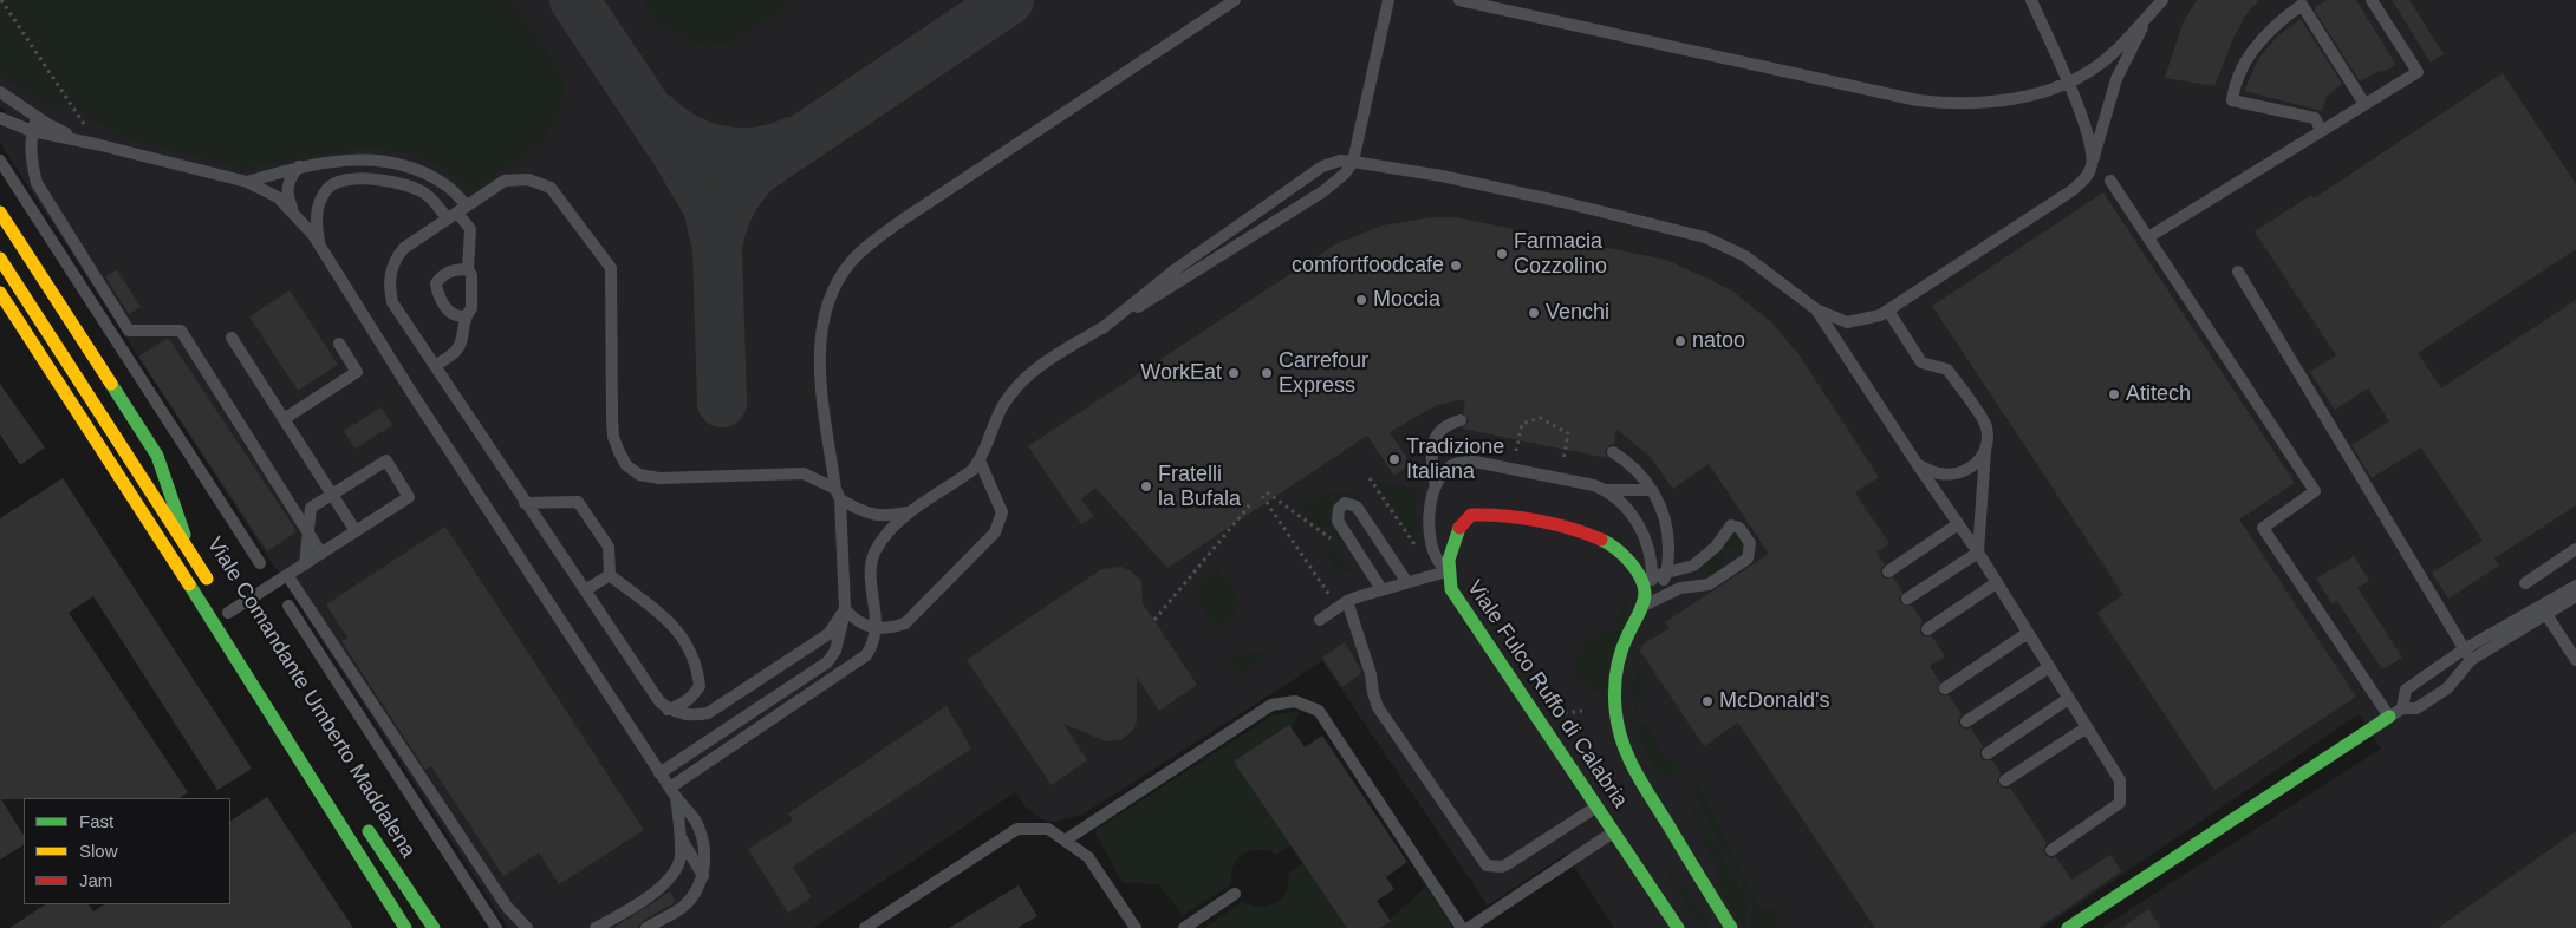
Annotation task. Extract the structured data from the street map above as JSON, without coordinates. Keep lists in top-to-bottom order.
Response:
{
  "streets": {
    "main road": ["Viale Fulco Ruffo di Calabria", "Viale Comandante Umberto Maddalena"]
  },
  "places": [
    "Farmacia Cozzolino",
    "comfortfoodcafe",
    "Moccia",
    "Venchi",
    "natoo",
    "WorkEat",
    "Carrefour Express",
    "Atitech",
    "Tradizione Italiana",
    "Fratelli la Bufala",
    "McDonald's"
  ],
  "legend": ["Fast", "Slow", "Jam"]
}
